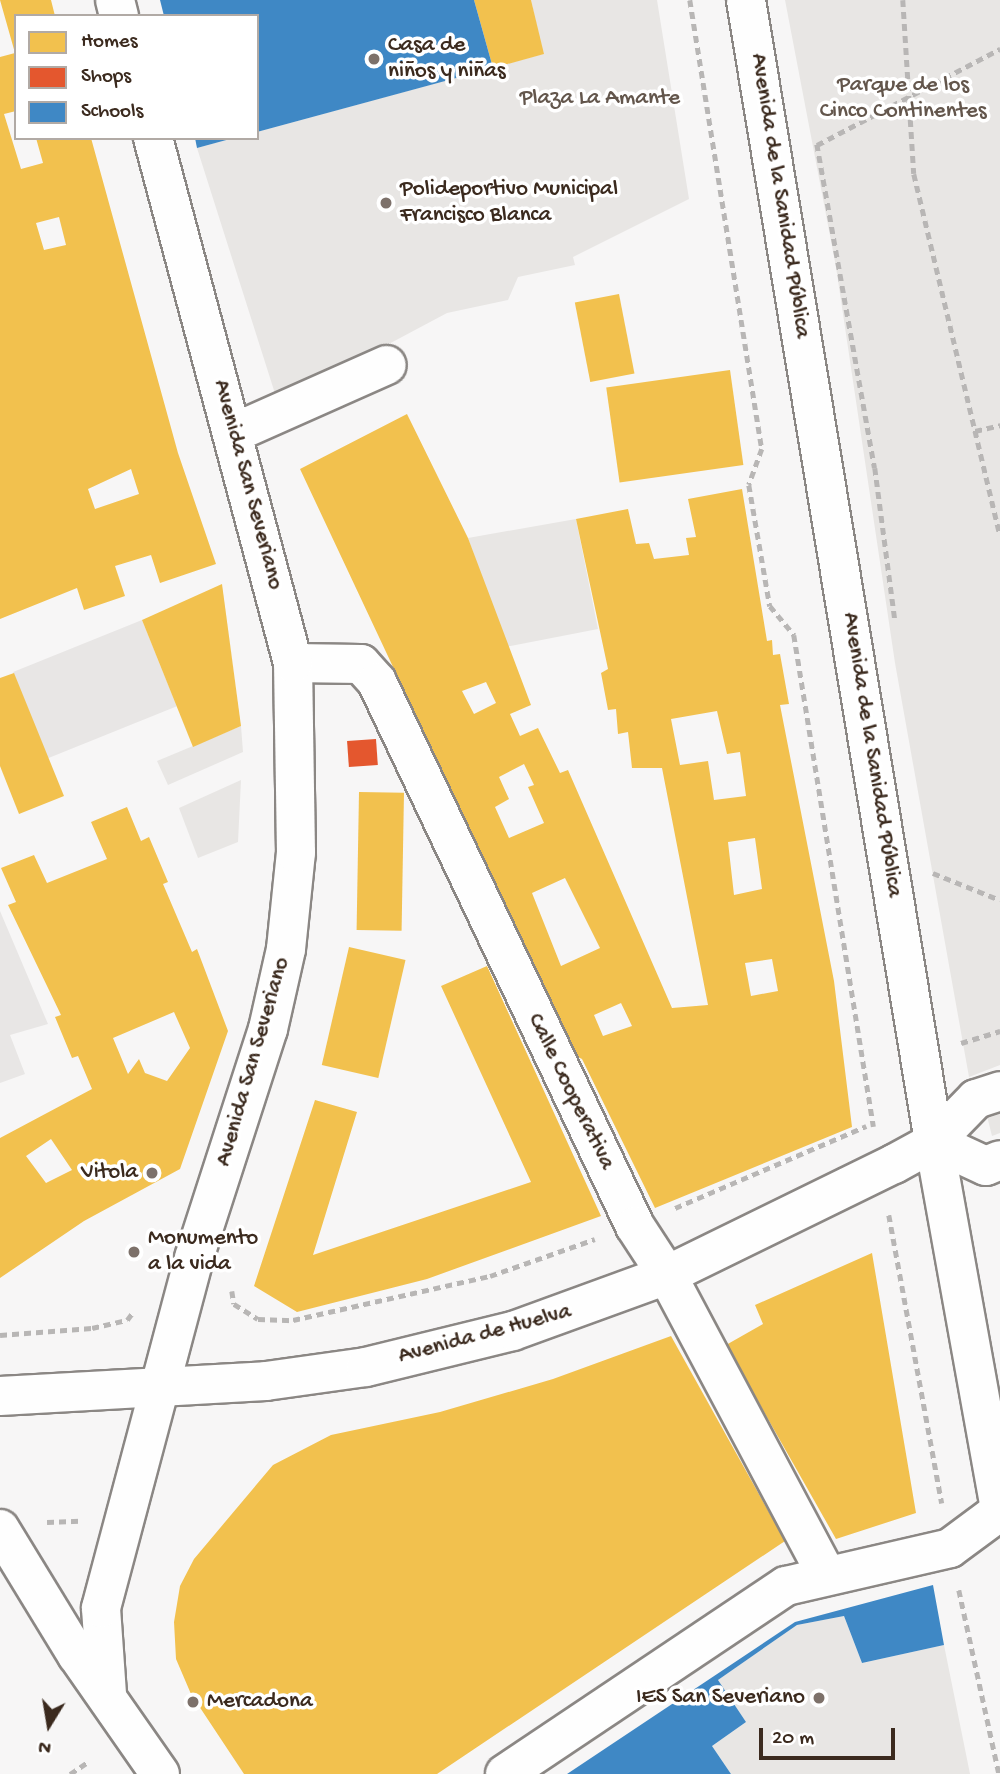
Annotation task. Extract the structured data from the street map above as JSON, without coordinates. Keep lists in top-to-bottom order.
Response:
{
  "streets": {
    "street": [
      "Avenida de la Sanidad Pública",
      "Avenida San Severiano",
      "Calle Cooperativa",
      "Avenida de Huelva"
    ]
  },
  "crossings": [
    ["Avenida de la Sanidad Pública", "Avenida de Huelva"],
    ["Avenida San Severiano", "Calle Cooperativa"],
    ["Avenida San Severiano", "Avenida de Huelva"],
    ["Calle Cooperativa", "Avenida de Huelva"]
  ],
  "parks": ["Parque de los Cinco Continentes", "Plaza La Amante"],
  "places": [
    "Casa de niños y niñas",
    "Polideportivo Municipal Francisco Blanca",
    "Vitola",
    "Monumento a la vida",
    "IES San Severiano",
    "Mercadona"
  ],
  "legend": ["Homes", "Shops", "Schools"],
  "scale_bar": "20 m",
  "north": "bottom"
}
